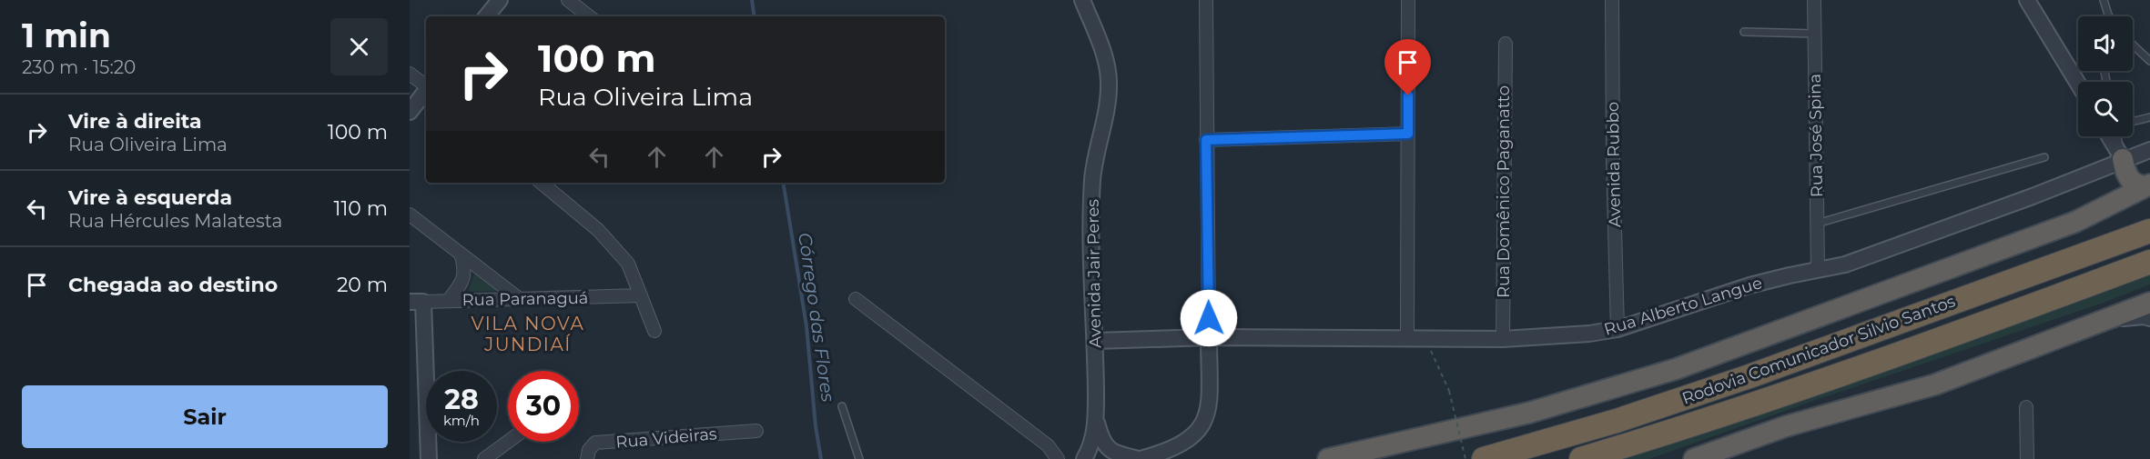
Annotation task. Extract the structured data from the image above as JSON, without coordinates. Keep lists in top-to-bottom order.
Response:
{
  "streets": {
    "highway": ["Rodovia Comunicador Silvio Santos"],
    "street": [
      "Rua José Spina",
      "Avenida Rubbo",
      "Rua Domênico Paganatto",
      "Avenida Jair Peres",
      "Rua Paranaguá",
      "Rua Alberto Langue",
      "Rua Videiras"
    ]
  },
  "crossings": [
    ["Rua José Spina", "Rua Alberto Langue"],
    ["Avenida Rubbo", "Rua Alberto Langue"],
    ["Rua Domênico Paganatto", "Rua Alberto Langue"],
    ["Avenida Jair Peres", "Rua Alberto Langue"]
  ],
  "districts": ["VILA NOVA JUNDIAÍ"],
  "water": ["Córrego das Flores"],
  "page": {
    "heading": ["1 min", "230 m · 15:20"],
    "turn": ["100 m", "Rua Oliveira Lima"],
    "list": [
      {
        "name": "Vire à direita",
        "note": "Rua Oliveira Lima",
        "value": "100 m"
      },
      {
        "name": "Vire à esquerda",
        "note": "Rua Hércules Malatesta",
        "value": "110 m"
      },
      {
        "name": "Chegada ao destino",
        "value": "20 m"
      }
    ],
    "speed": "28 km/h",
    "limit": "30",
    "buttons": "Sair"
  }
}
